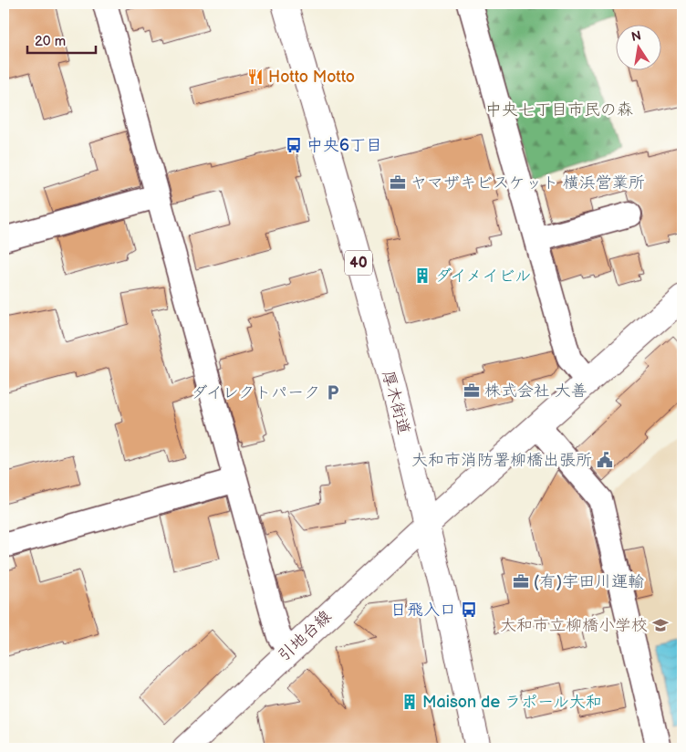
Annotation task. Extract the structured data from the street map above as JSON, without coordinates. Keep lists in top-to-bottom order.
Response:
{
  "streets": {
    "main road": ["40", "厚木街道", "引地台線"]
  },
  "crossings": [
    ["厚木街道", "引地台線"]
  ],
  "parks": ["中央七丁目市民の森"],
  "places": {
    "restaurant": ["Hotto Motto"],
    "bus stop": ["中央6丁目", "日飛入口"],
    "office": ["ヤマザキビスケット 横浜営業所", "株式会社 大善", "(有)宇田川運輸"],
    "building": ["ダイメイビル", "Maison de ラポール大和"],
    "parking": ["ダイレクトパーク"],
    "public building": ["大和市消防署柳橋出張所"],
    "school or university": ["大和市立柳橋小学校"]
  },
  "scale_bar": "20 m",
  "north": "top"
}
